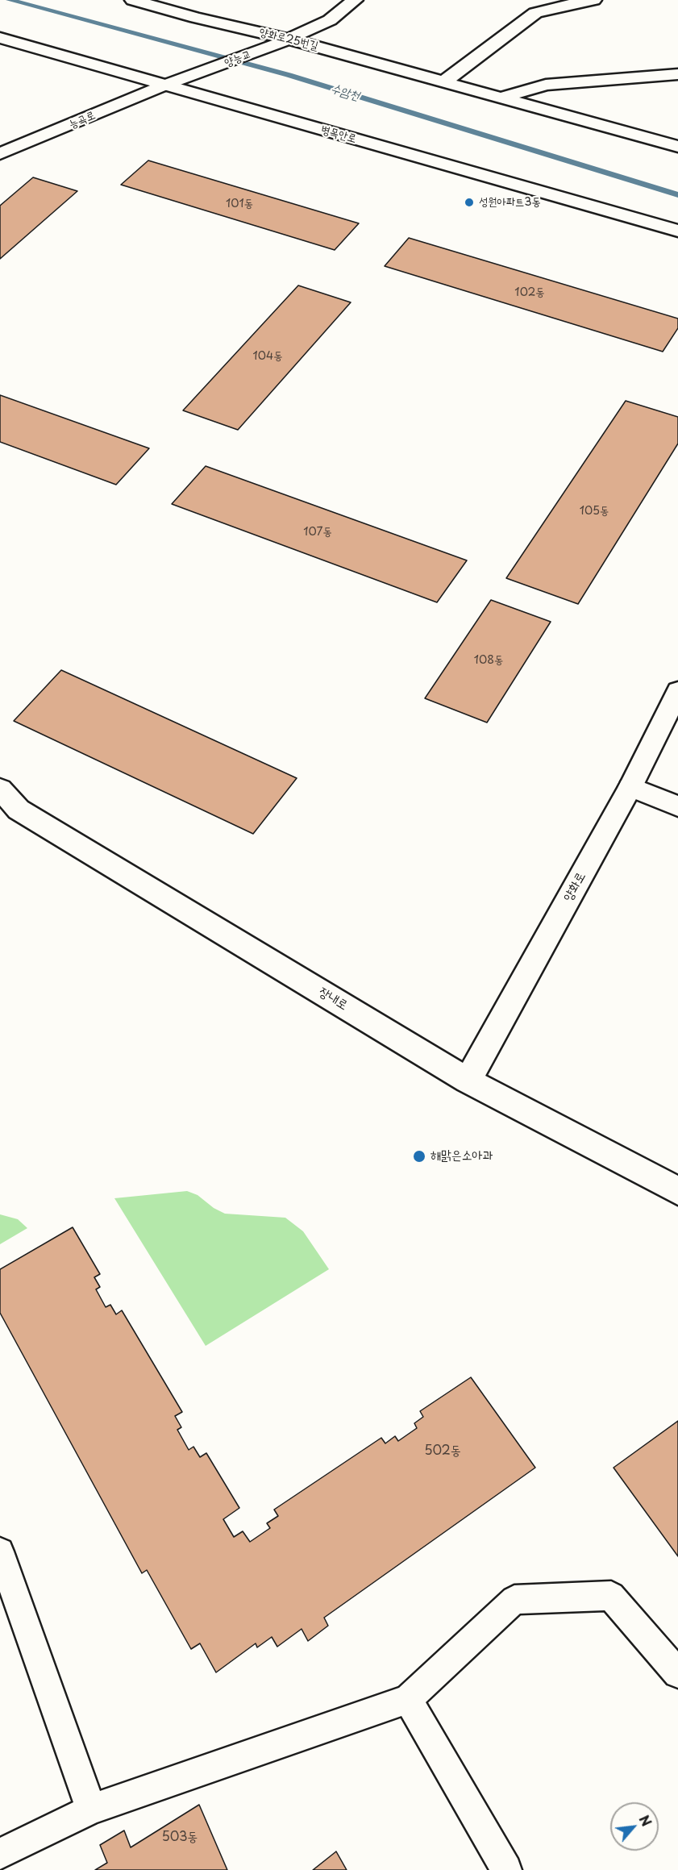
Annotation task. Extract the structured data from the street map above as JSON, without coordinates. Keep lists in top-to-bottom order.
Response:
{
  "streets": {
    "street": [
      "양화로25번길",
      "양능교",
      "능곡로",
      "병목안로",
      "양화로",
      "장내로"
    ]
  },
  "crossings": [
    ["양화로25번길", "양능교"],
    ["양능교", "능곡로"],
    ["양능교", "병목안로"],
    ["능곡로", "병목안로"],
    ["양화로", "장내로"]
  ],
  "water": ["수암천"],
  "places": ["성원아파트3동", "해맑은소아과"],
  "house_numbers": [
    "101동",
    "102동",
    "104동",
    "105동",
    "107동",
    "108동",
    "502동",
    "503동"
  ],
  "north": "top right"
}
